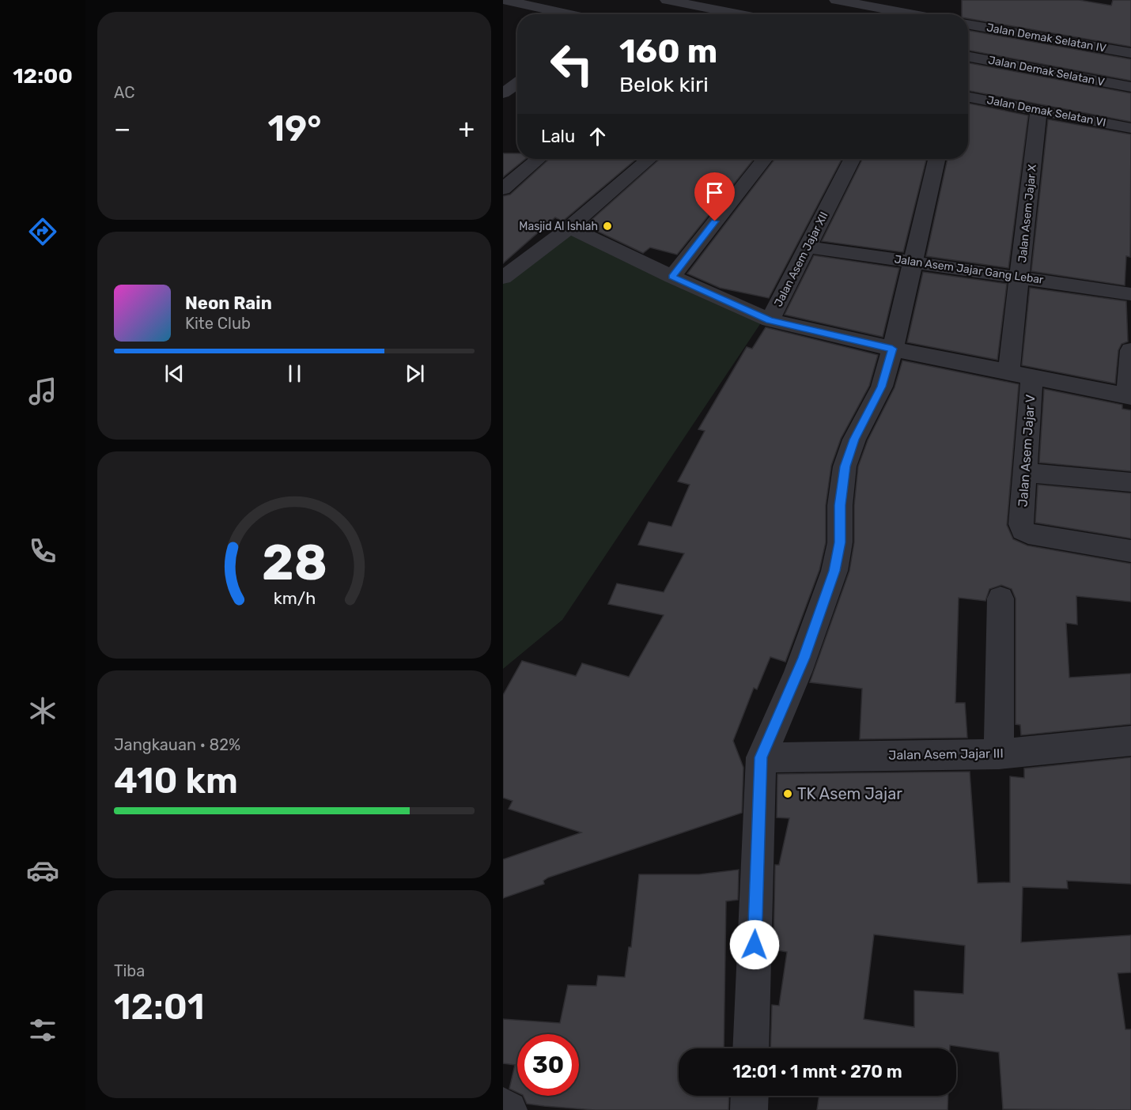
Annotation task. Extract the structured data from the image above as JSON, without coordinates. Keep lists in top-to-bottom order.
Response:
{
  "streets": {
    "street": [
      "Jalan Demak Selatan IV",
      "Jalan Demak Selatan V",
      "Jalan Demak Selatan VI",
      "Jalan Asem Jajar X",
      "Jalan Asem Jajar XII",
      "Jalan Asem Jajar Gang Lebar",
      "Jalan Asem Jajar V",
      "Jalan Asem Jajar III"
    ]
  },
  "crossings": [
    ["Jalan Demak Selatan VI", "Jalan Asem Jajar X"],
    ["Jalan Asem Jajar X", "Jalan Asem Jajar Gang Lebar"],
    ["Jalan Asem Jajar XII", "Jalan Asem Jajar Gang Lebar"]
  ],
  "places": ["Masjid Al Ishlah", "TK Asem Jajar"],
  "page": {
    "tabs": "12:00",
    "tile": [
      "AC",
      ["Jangkauan · 82%", "410 km"],
      ["Tiba", "12:01"]
    ],
    "turn": ["160 m", "Belok kiri"],
    "heat": ["−", "19°", "+"],
    "then": "Lalu",
    "song": ["Neon Rain", "Kite Club"],
    "limit": "30",
    "trip": "12:01 · 1 mnt · 270 m",
    "gauge": ["28", "km/h"]
  }
}
